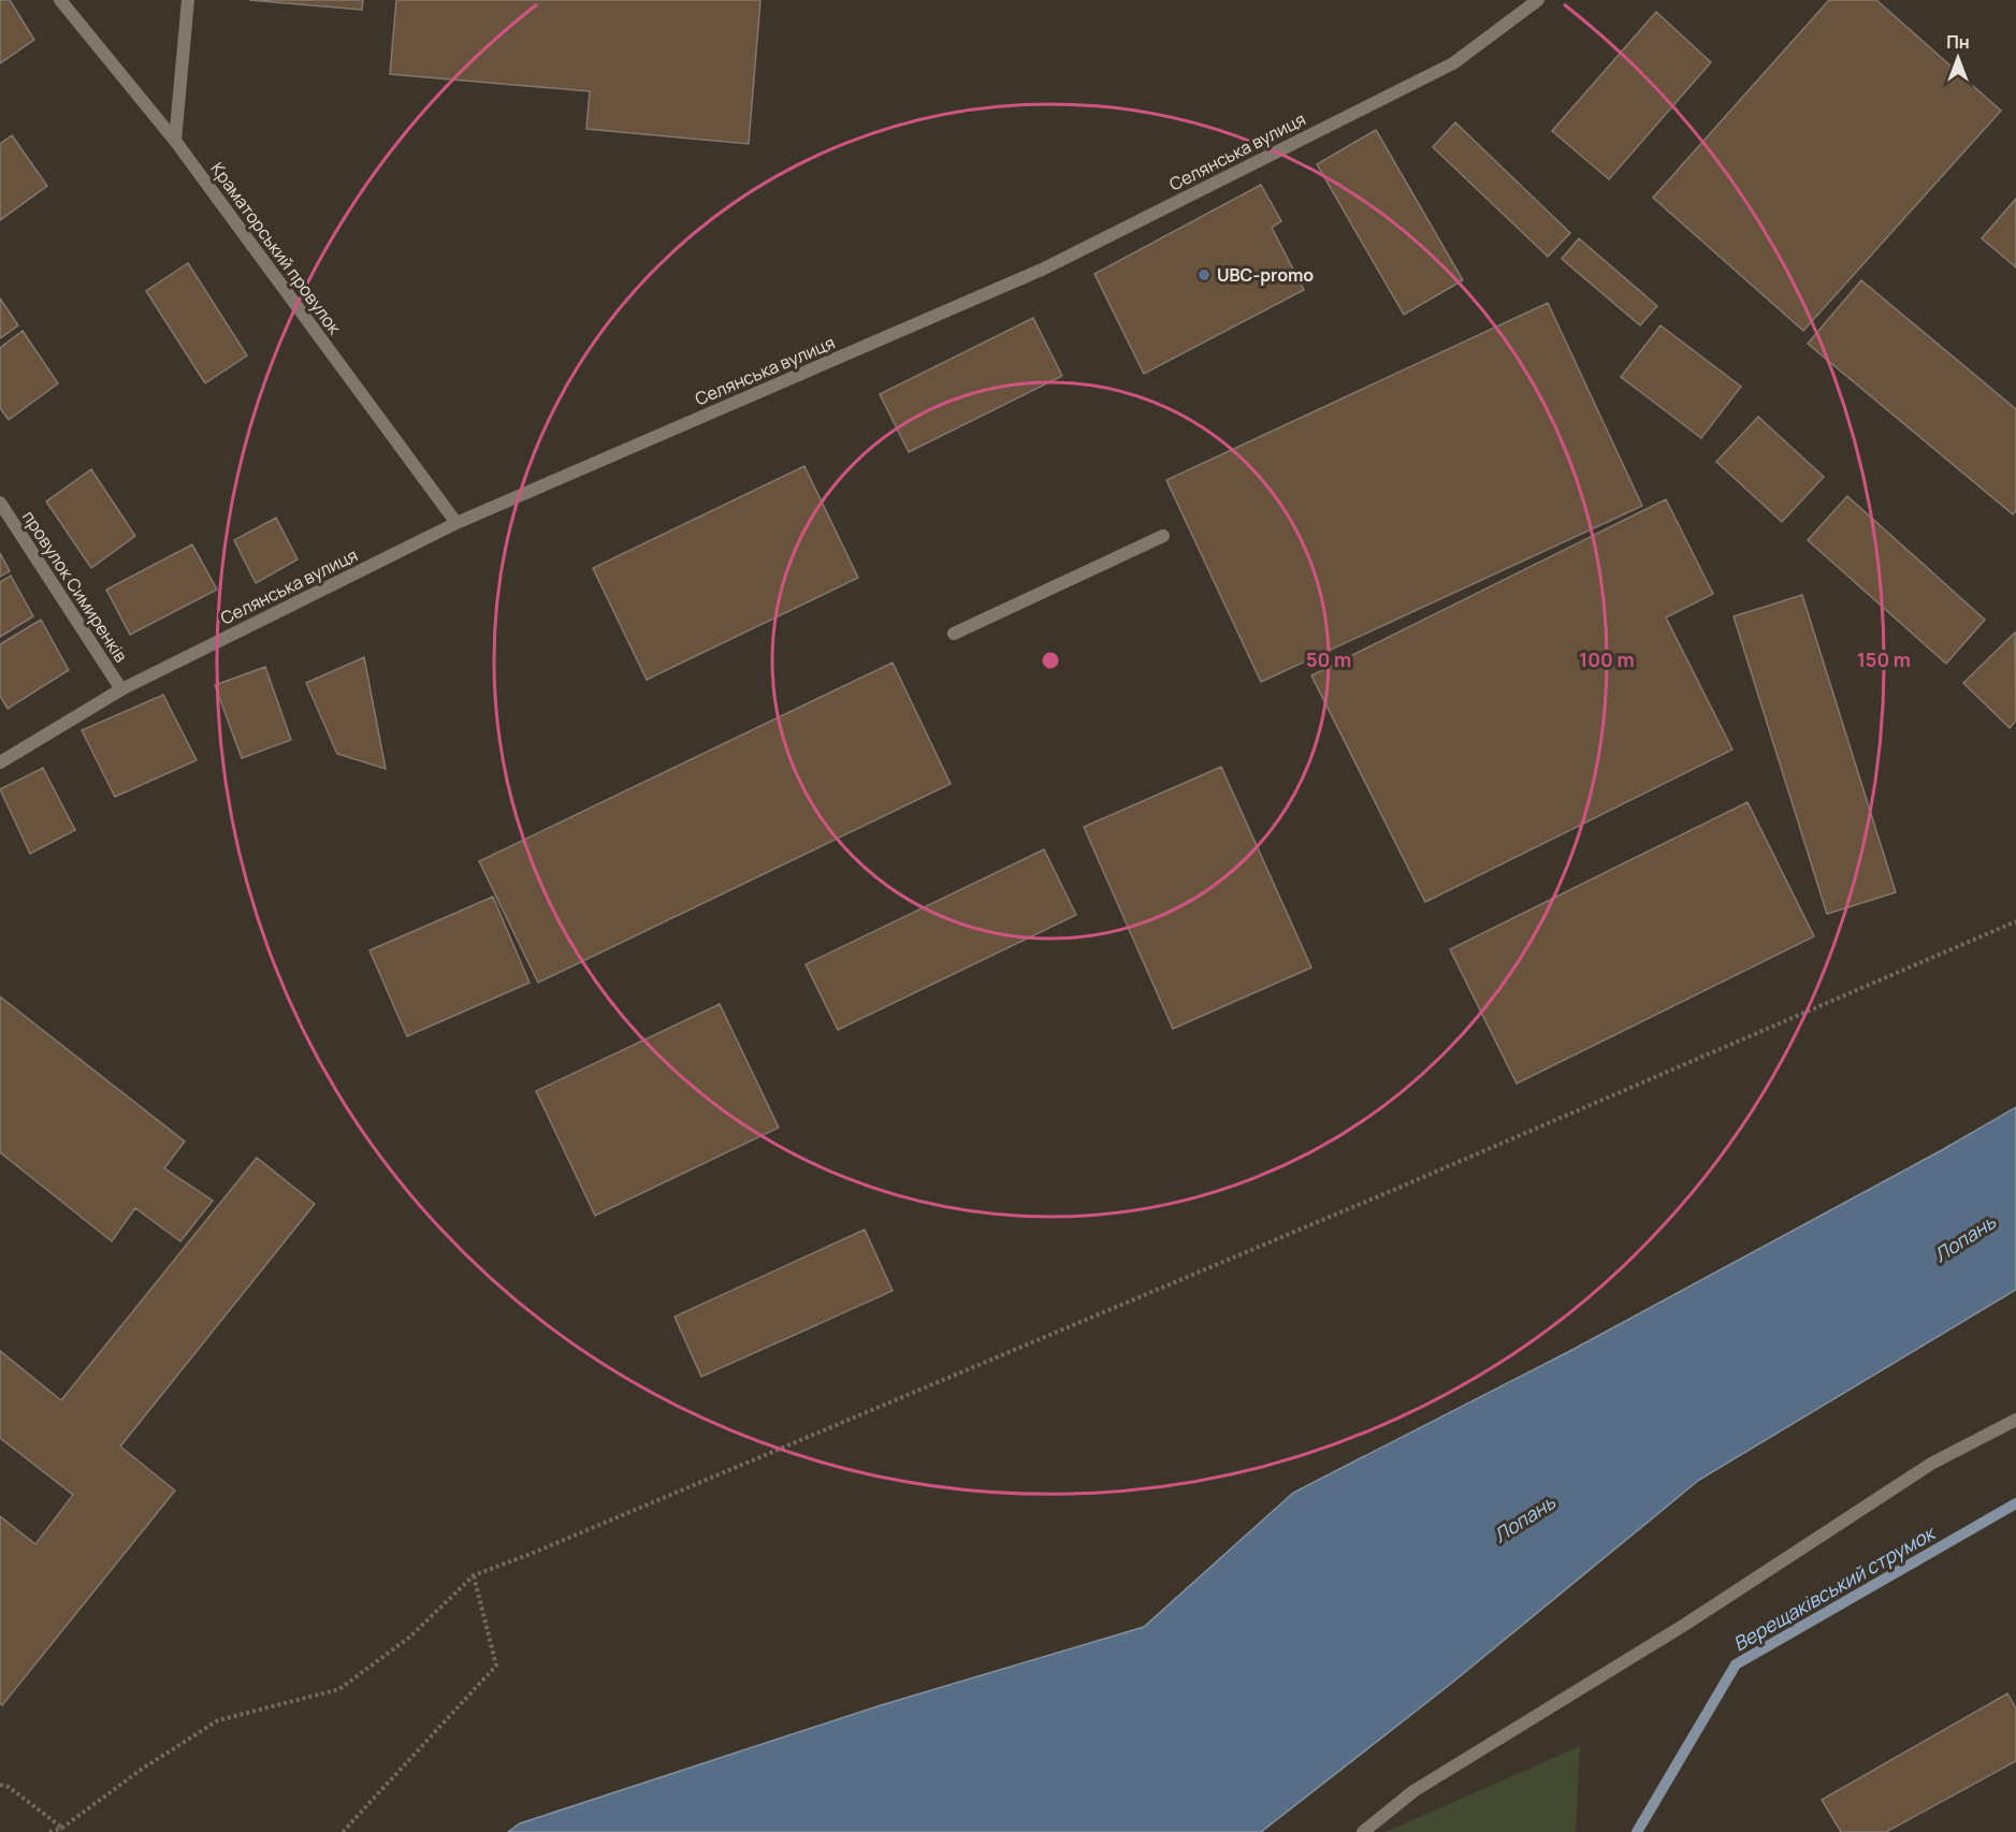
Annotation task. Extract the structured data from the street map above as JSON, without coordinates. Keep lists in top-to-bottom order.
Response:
{
  "streets": {
    "street": ["Селянська вулиця", "Краматорський провулок", "провулок Симиренків"]
  },
  "crossings": [
    ["Селянська вулиця", "Краматорський провулок"],
    ["Селянська вулиця", "провулок Симиренків"]
  ],
  "water": ["Лопань", "Верещаківський струмок"],
  "places": ["UBC-promo"],
  "north": "top",
  "rings": ["50 m", "100 m", "150 m"]
}
